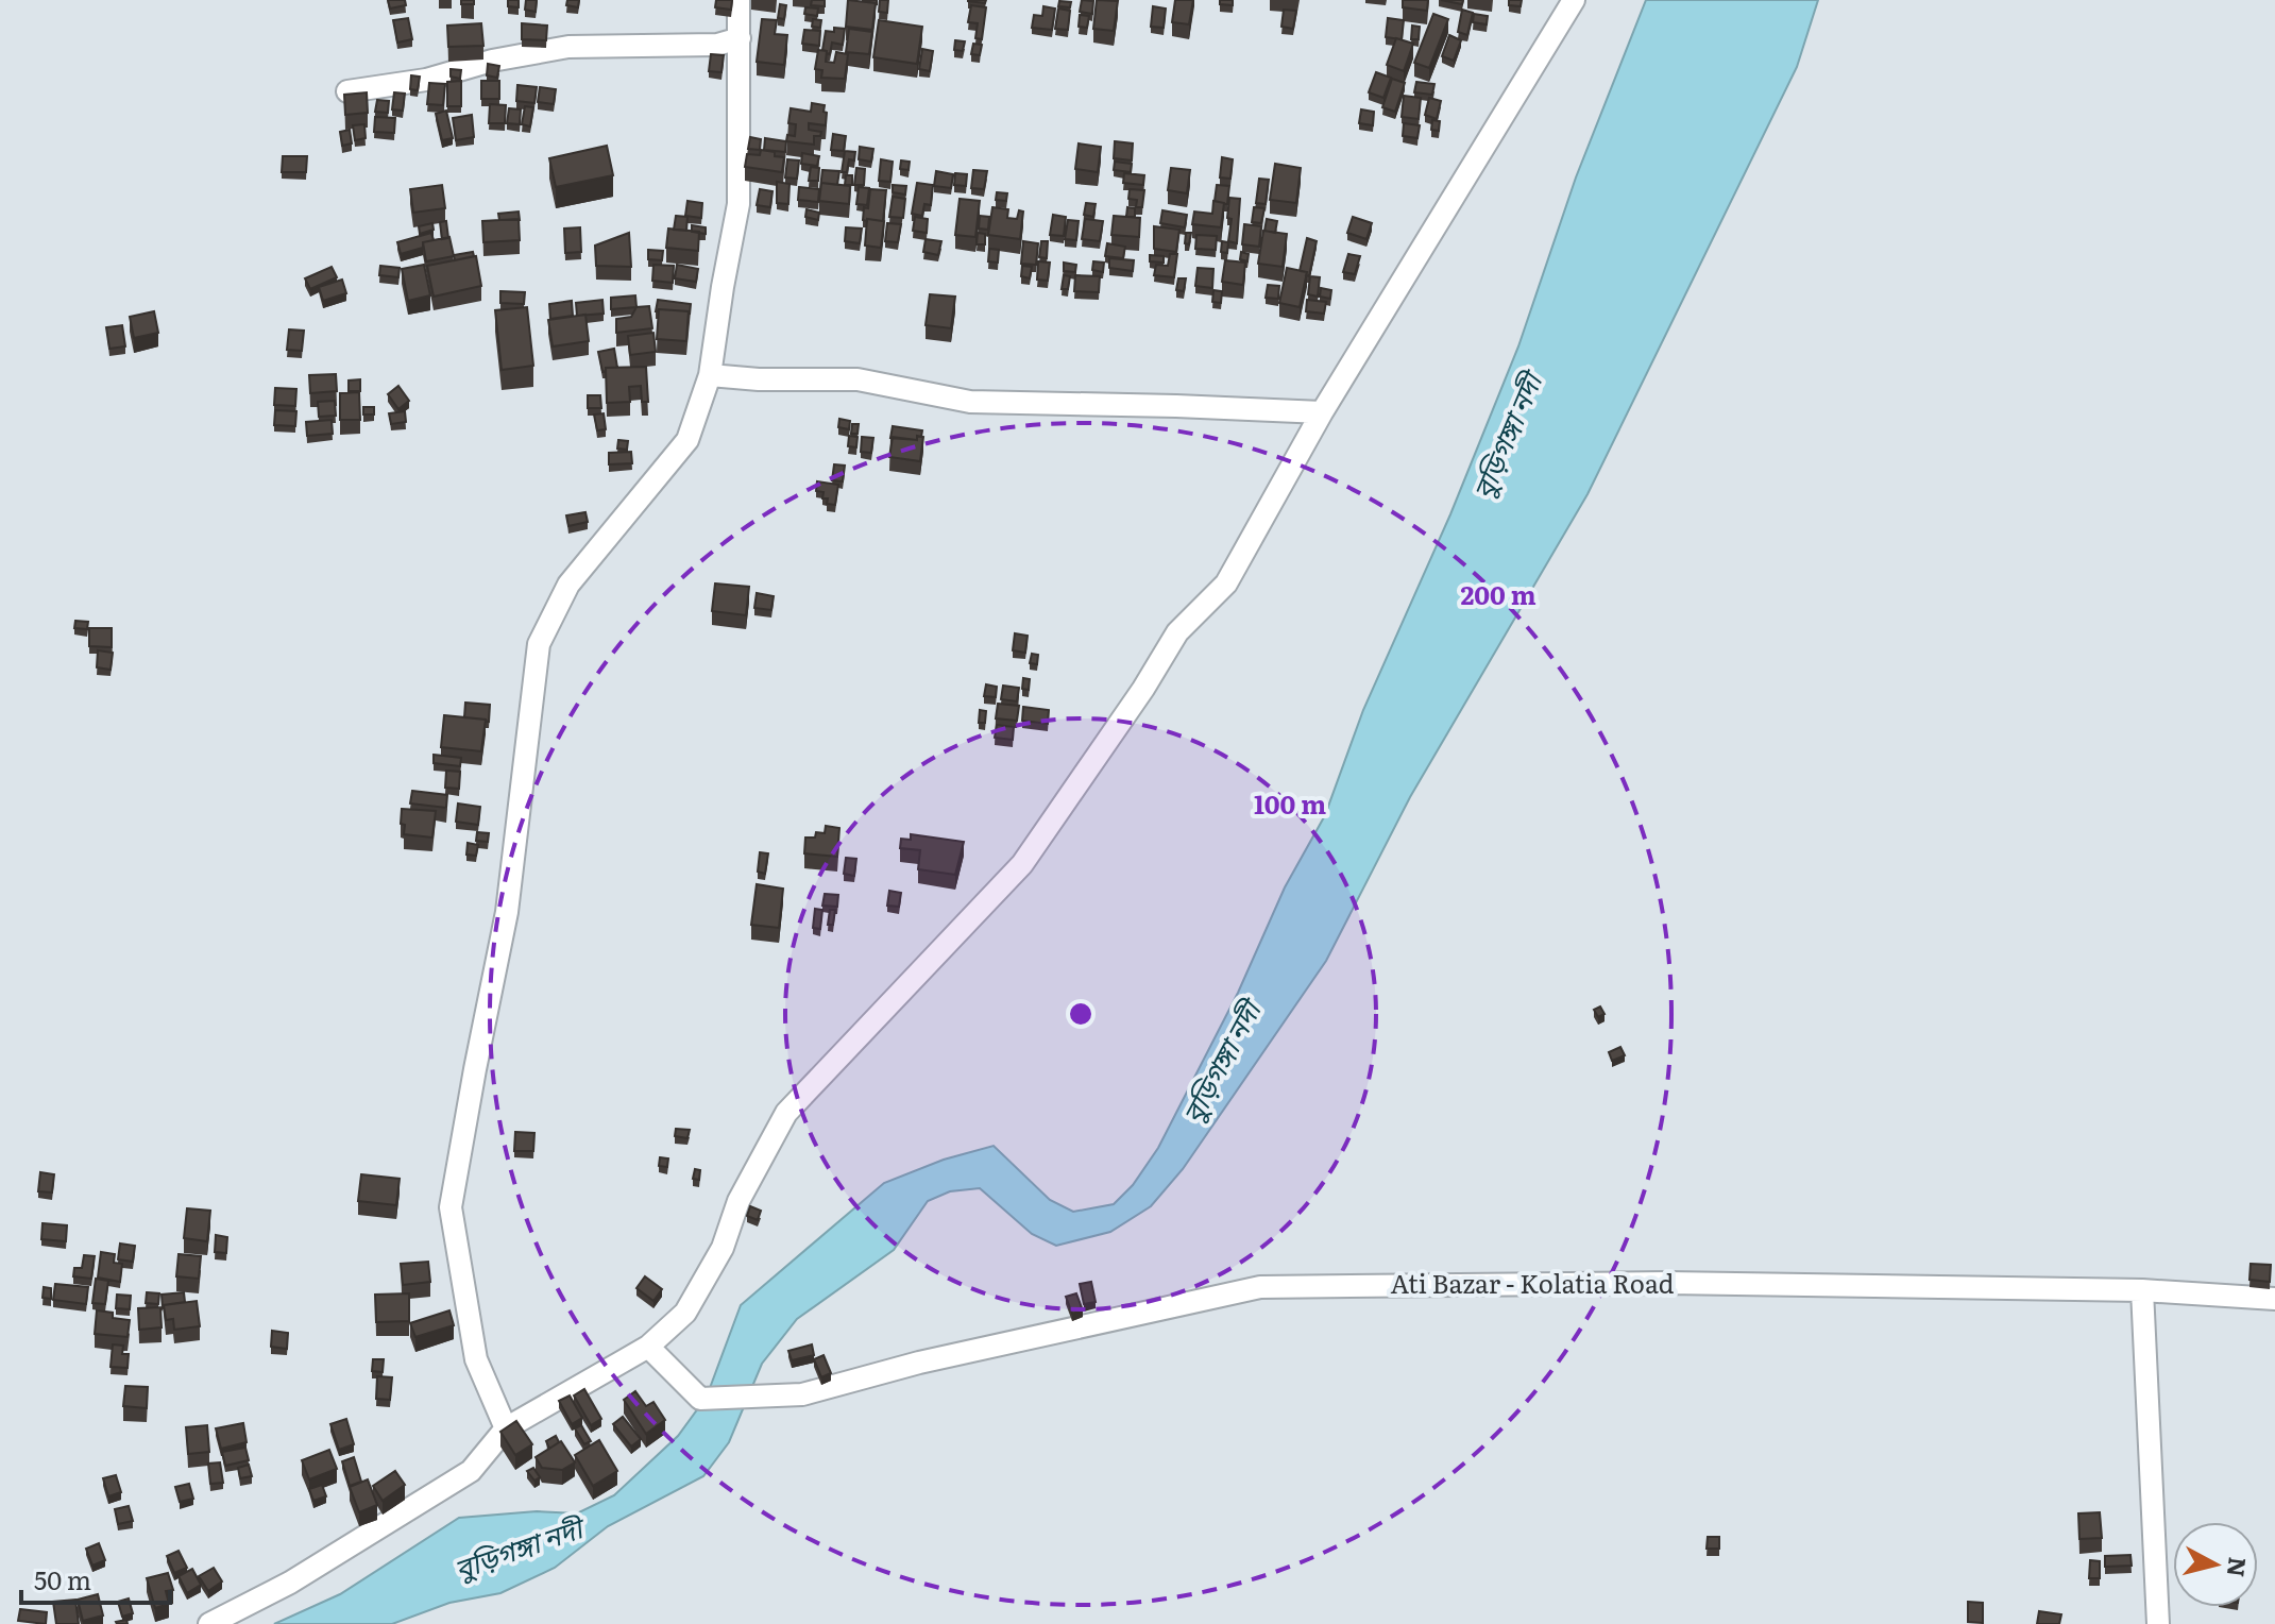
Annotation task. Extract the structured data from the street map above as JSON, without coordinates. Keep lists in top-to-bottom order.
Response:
{
  "streets": {
    "street": ["Ati Bazar - Kolatia Road"]
  },
  "water": ["বুড়িগঙ্গা নদী"],
  "scale_bar": "50 m",
  "north": "right",
  "rings": ["200 m", "100 m"]
}
